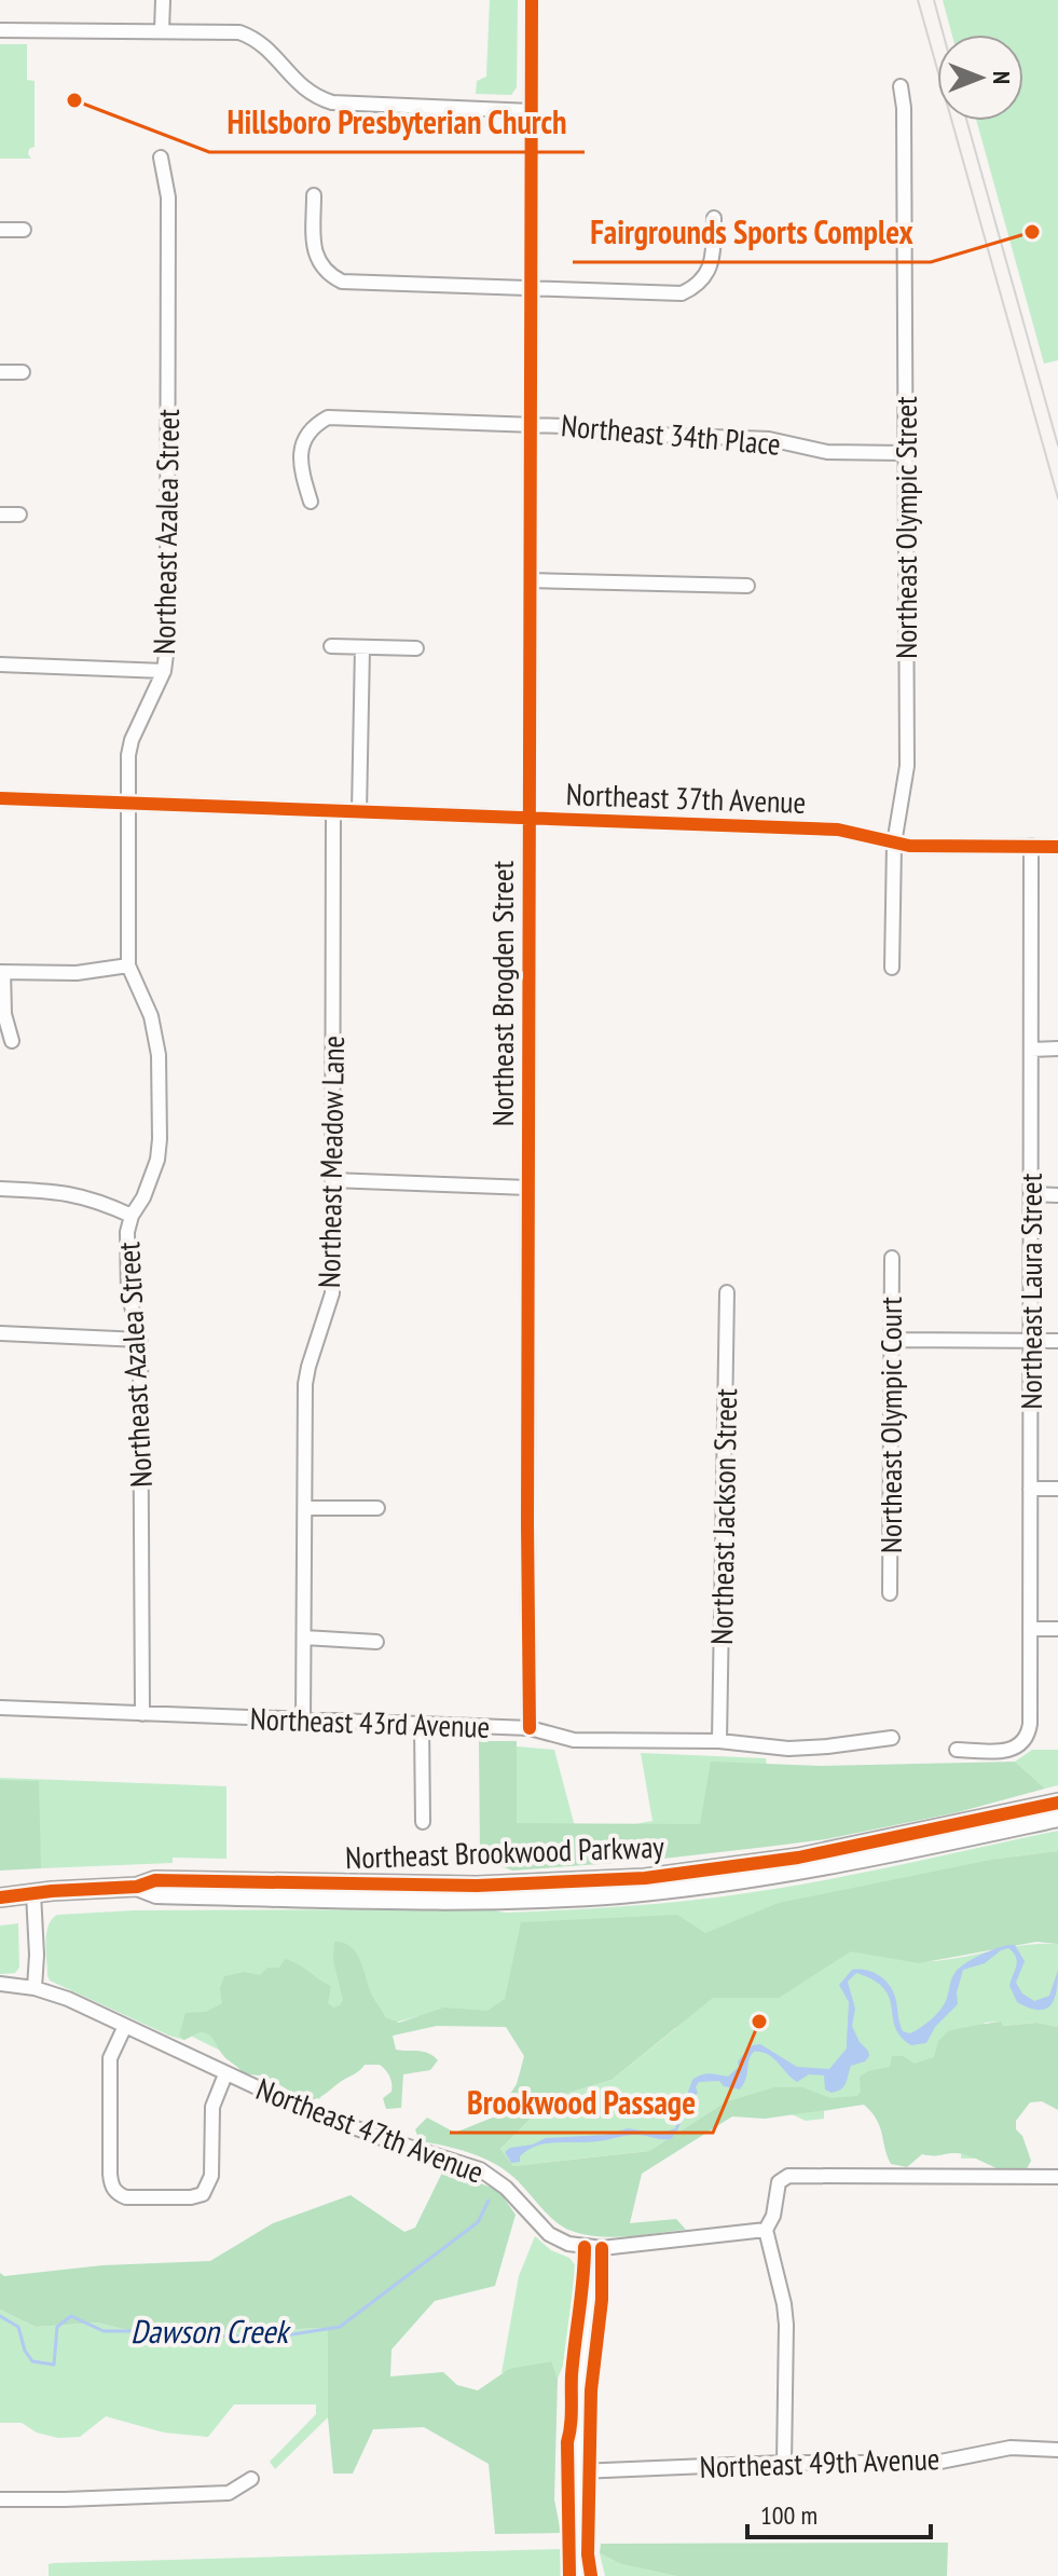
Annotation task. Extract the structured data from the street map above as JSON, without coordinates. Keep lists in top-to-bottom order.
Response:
{
  "streets": {
    "main road": ["Northeast Brookwood Parkway"],
    "street": [
      "Northeast 34th Place",
      "Northeast Olympic Street",
      "Northeast Azalea Street",
      "Northeast 37th Avenue",
      "Northeast Brogden Street",
      "Northeast Meadow Lane",
      "Northeast Laura Street",
      "Northeast Olympic Court",
      "Northeast Jackson Street",
      "Northeast 43rd Avenue",
      "Northeast 47th Avenue",
      "Northeast 49th Avenue"
    ]
  },
  "crossings": [
    ["Northeast 34th Place", "Northeast Olympic Street"],
    ["Northeast 34th Place", "Northeast Brogden Street"],
    ["Northeast Olympic Street", "Northeast 37th Avenue"],
    ["Northeast Azalea Street", "Northeast 37th Avenue"],
    ["Northeast Azalea Street", "Northeast 43rd Avenue"],
    ["Northeast 37th Avenue", "Northeast Brogden Street"],
    ["Northeast 37th Avenue", "Northeast Meadow Lane"],
    ["Northeast 37th Avenue", "Northeast Laura Street"],
    ["Northeast Brogden Street", "Northeast 43rd Avenue"],
    ["Northeast Meadow Lane", "Northeast 43rd Avenue"],
    ["Northeast Jackson Street", "Northeast 43rd Avenue"]
  ],
  "water": ["Dawson Creek"],
  "places": ["Hillsboro Presbyterian Church", "Fairgrounds Sports Complex", "Brookwood Passage"],
  "scale_bar": "100 m",
  "north": "right"
}
